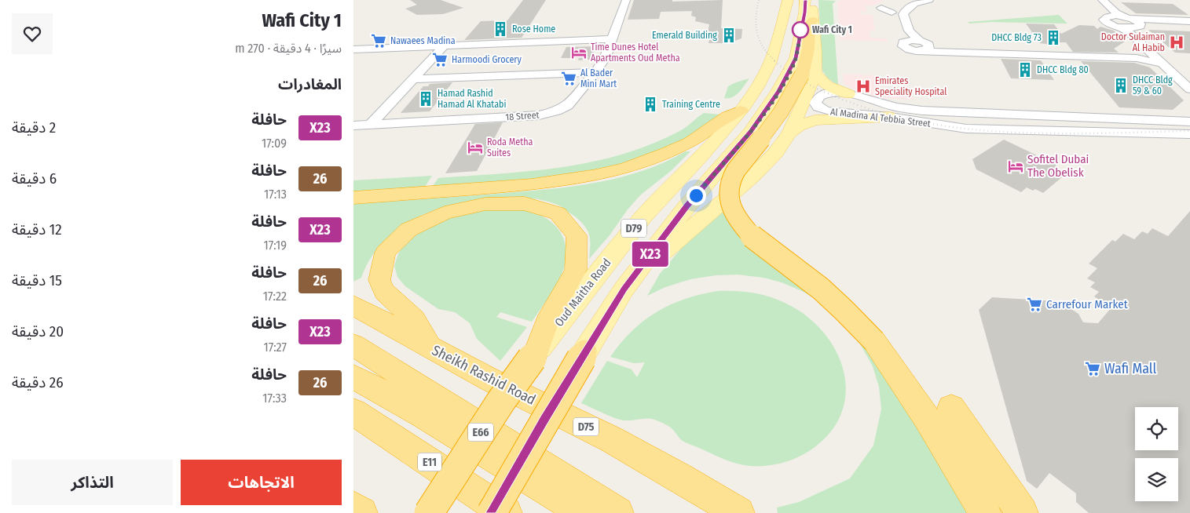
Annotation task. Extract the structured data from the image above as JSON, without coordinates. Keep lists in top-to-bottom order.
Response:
{
  "streets": {
    "highway": [
      "D79",
      "Oud Maitha Road",
      "Sheikh Rashid Road",
      "D75",
      "E66",
      "E11"
    ],
    "street": ["18 Street", "Al Madina Al Tebbia Street"]
  },
  "places": {
    "building": [
      "Rose Home",
      "Emerald Building",
      "DHCC Bldg 73",
      "DHCC Bldg 80",
      "DHCC Bldg 59 & 60",
      "Hamad Rashid Hamad Al Khatabi",
      "Training Centre"
    ],
    "other": ["Wafi City 1"],
    "supermarket": [
      "Nawaees Madina",
      "Harmoodi Grocery",
      "Al Bader Mini Mart",
      "Carrefour Market",
      "Wafi Mall"
    ],
    "hospital": ["Doctor Sulaiman Al Habib", "Emirates Speciality Hospital"],
    "hotel": ["Time Dunes Hotel Apartments Oud Metha", "Roda Metha Suites", "Sofitel Dubai The Obelisk"]
  },
  "lines": ["bus line X23"],
  "page": {
    "on_map": "X23",
    "heading": [
      ["Wafi City 1", "سيرًا · 4 دقيقة · 270 m"],
      "المغادرات"
    ],
    "list": [
      {
        "mark": "X23",
        "name": "حافلة",
        "note": "17:09",
        "value": "2 دقيقة"
      },
      {
        "mark": "26",
        "name": "حافلة",
        "note": "17:13",
        "value": "6 دقيقة"
      },
      {
        "mark": "X23",
        "name": "حافلة",
        "note": "17:19",
        "value": "12 دقيقة"
      },
      {
        "mark": "26",
        "name": "حافلة",
        "note": "17:22",
        "value": "15 دقيقة"
      },
      {
        "mark": "X23",
        "name": "حافلة",
        "note": "17:27",
        "value": "20 دقيقة"
      },
      {
        "mark": "26",
        "name": "حافلة",
        "note": "17:33",
        "value": "26 دقيقة"
      }
    ],
    "buttons": ["الاتجاهات", "التذاكر"]
  }
}
